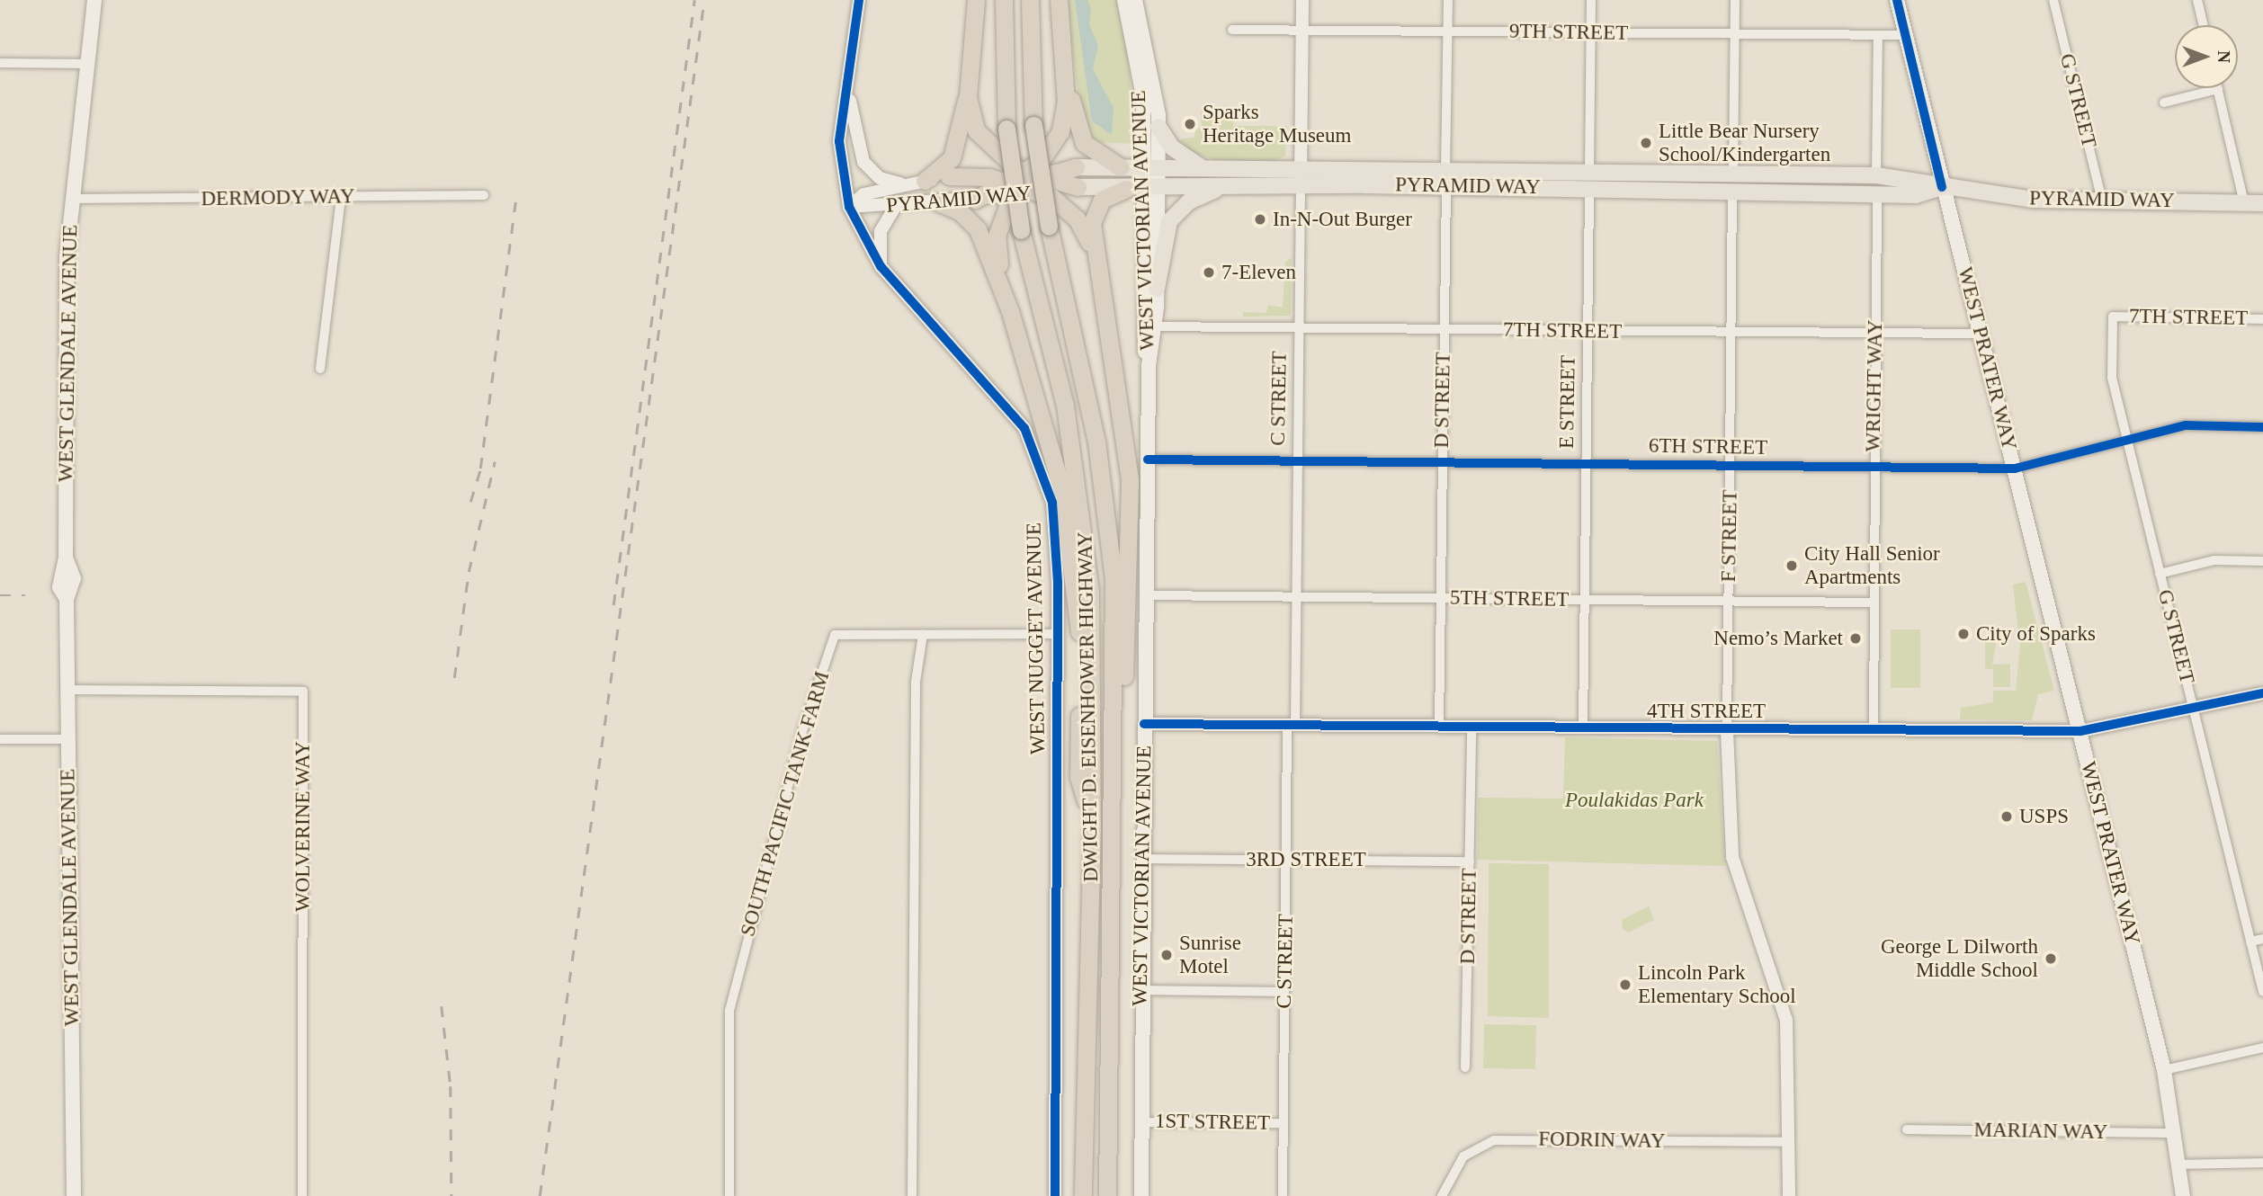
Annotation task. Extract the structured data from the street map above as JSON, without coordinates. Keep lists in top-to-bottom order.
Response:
{
  "streets": {
    "highway": ["DWIGHT D. EISENHOWER HIGHWAY"],
    "main road": [
      "PYRAMID WAY",
      "WEST VICTORIAN AVENUE",
      "WEST GLENDALE AVENUE",
      "WEST PRATER WAY"
    ],
    "street": [
      "9TH STREET",
      "G STREET",
      "DERMODY WAY",
      "7TH STREET",
      "WRIGHT WAY",
      "C STREET",
      "D STREET",
      "E STREET",
      "6TH STREET",
      "F STREET",
      "5TH STREET",
      "WEST NUGGET AVENUE",
      "4TH STREET",
      "SOUTH PACIFIC TANK FARM",
      "WOLVERINE WAY",
      "3RD STREET",
      "1ST STREET",
      "MARIAN WAY",
      "FODRIN WAY"
    ]
  },
  "crossings": [
    ["9TH STREET", "WEST PRATER WAY"],
    ["9TH STREET", "WRIGHT WAY"],
    ["9TH STREET", "D STREET"],
    ["9TH STREET", "E STREET"],
    ["9TH STREET", "F STREET"],
    ["G STREET", "PYRAMID WAY"],
    ["G STREET", "7TH STREET"],
    ["G STREET", "6TH STREET"],
    ["G STREET", "4TH STREET"],
    ["PYRAMID WAY", "WEST VICTORIAN AVENUE"],
    ["PYRAMID WAY", "WEST PRATER WAY"],
    ["PYRAMID WAY", "WRIGHT WAY"],
    ["PYRAMID WAY", "C STREET"],
    ["PYRAMID WAY", "D STREET"],
    ["PYRAMID WAY", "E STREET"],
    ["PYRAMID WAY", "F STREET"],
    ["PYRAMID WAY", "WEST NUGGET AVENUE"],
    ["DERMODY WAY", "WEST GLENDALE AVENUE"],
    ["WEST VICTORIAN AVENUE", "7TH STREET"],
    ["WEST VICTORIAN AVENUE", "6TH STREET"],
    ["WEST VICTORIAN AVENUE", "5TH STREET"],
    ["WEST VICTORIAN AVENUE", "4TH STREET"],
    ["WEST VICTORIAN AVENUE", "3RD STREET"],
    ["WEST VICTORIAN AVENUE", "1ST STREET"],
    ["7TH STREET", "WEST PRATER WAY"],
    ["7TH STREET", "WRIGHT WAY"],
    ["7TH STREET", "C STREET"],
    ["7TH STREET", "D STREET"],
    ["7TH STREET", "E STREET"],
    ["7TH STREET", "F STREET"],
    ["WEST GLENDALE AVENUE", "WOLVERINE WAY"],
    ["WEST PRATER WAY", "6TH STREET"],
    ["WEST PRATER WAY", "4TH STREET"],
    ["WEST PRATER WAY", "MARIAN WAY"],
    ["WRIGHT WAY", "6TH STREET"],
    ["WRIGHT WAY", "5TH STREET"],
    ["WRIGHT WAY", "4TH STREET"],
    ["C STREET", "6TH STREET"],
    ["C STREET", "5TH STREET"],
    ["C STREET", "4TH STREET"],
    ["C STREET", "3RD STREET"],
    ["C STREET", "1ST STREET"],
    ["D STREET", "6TH STREET"],
    ["D STREET", "5TH STREET"],
    ["D STREET", "4TH STREET"],
    ["D STREET", "3RD STREET"],
    ["E STREET", "6TH STREET"],
    ["E STREET", "5TH STREET"],
    ["E STREET", "4TH STREET"],
    ["6TH STREET", "F STREET"],
    ["F STREET", "5TH STREET"],
    ["F STREET", "4TH STREET"],
    ["WEST NUGGET AVENUE", "SOUTH PACIFIC TANK FARM"]
  ],
  "parks": ["Poulakidas Park"],
  "places": [
    "Sparks Heritage Museum",
    "Little Bear Nursery School/Kindergarten",
    "In-N-Out Burger",
    "7-Eleven",
    "City Hall Senior Apartments",
    "City of Sparks",
    "Nemo’s Market",
    "USPS",
    "Sunrise Motel",
    "George L Dilworth Middle School",
    "Lincoln Park Elementary School"
  ],
  "north": "right"
}
